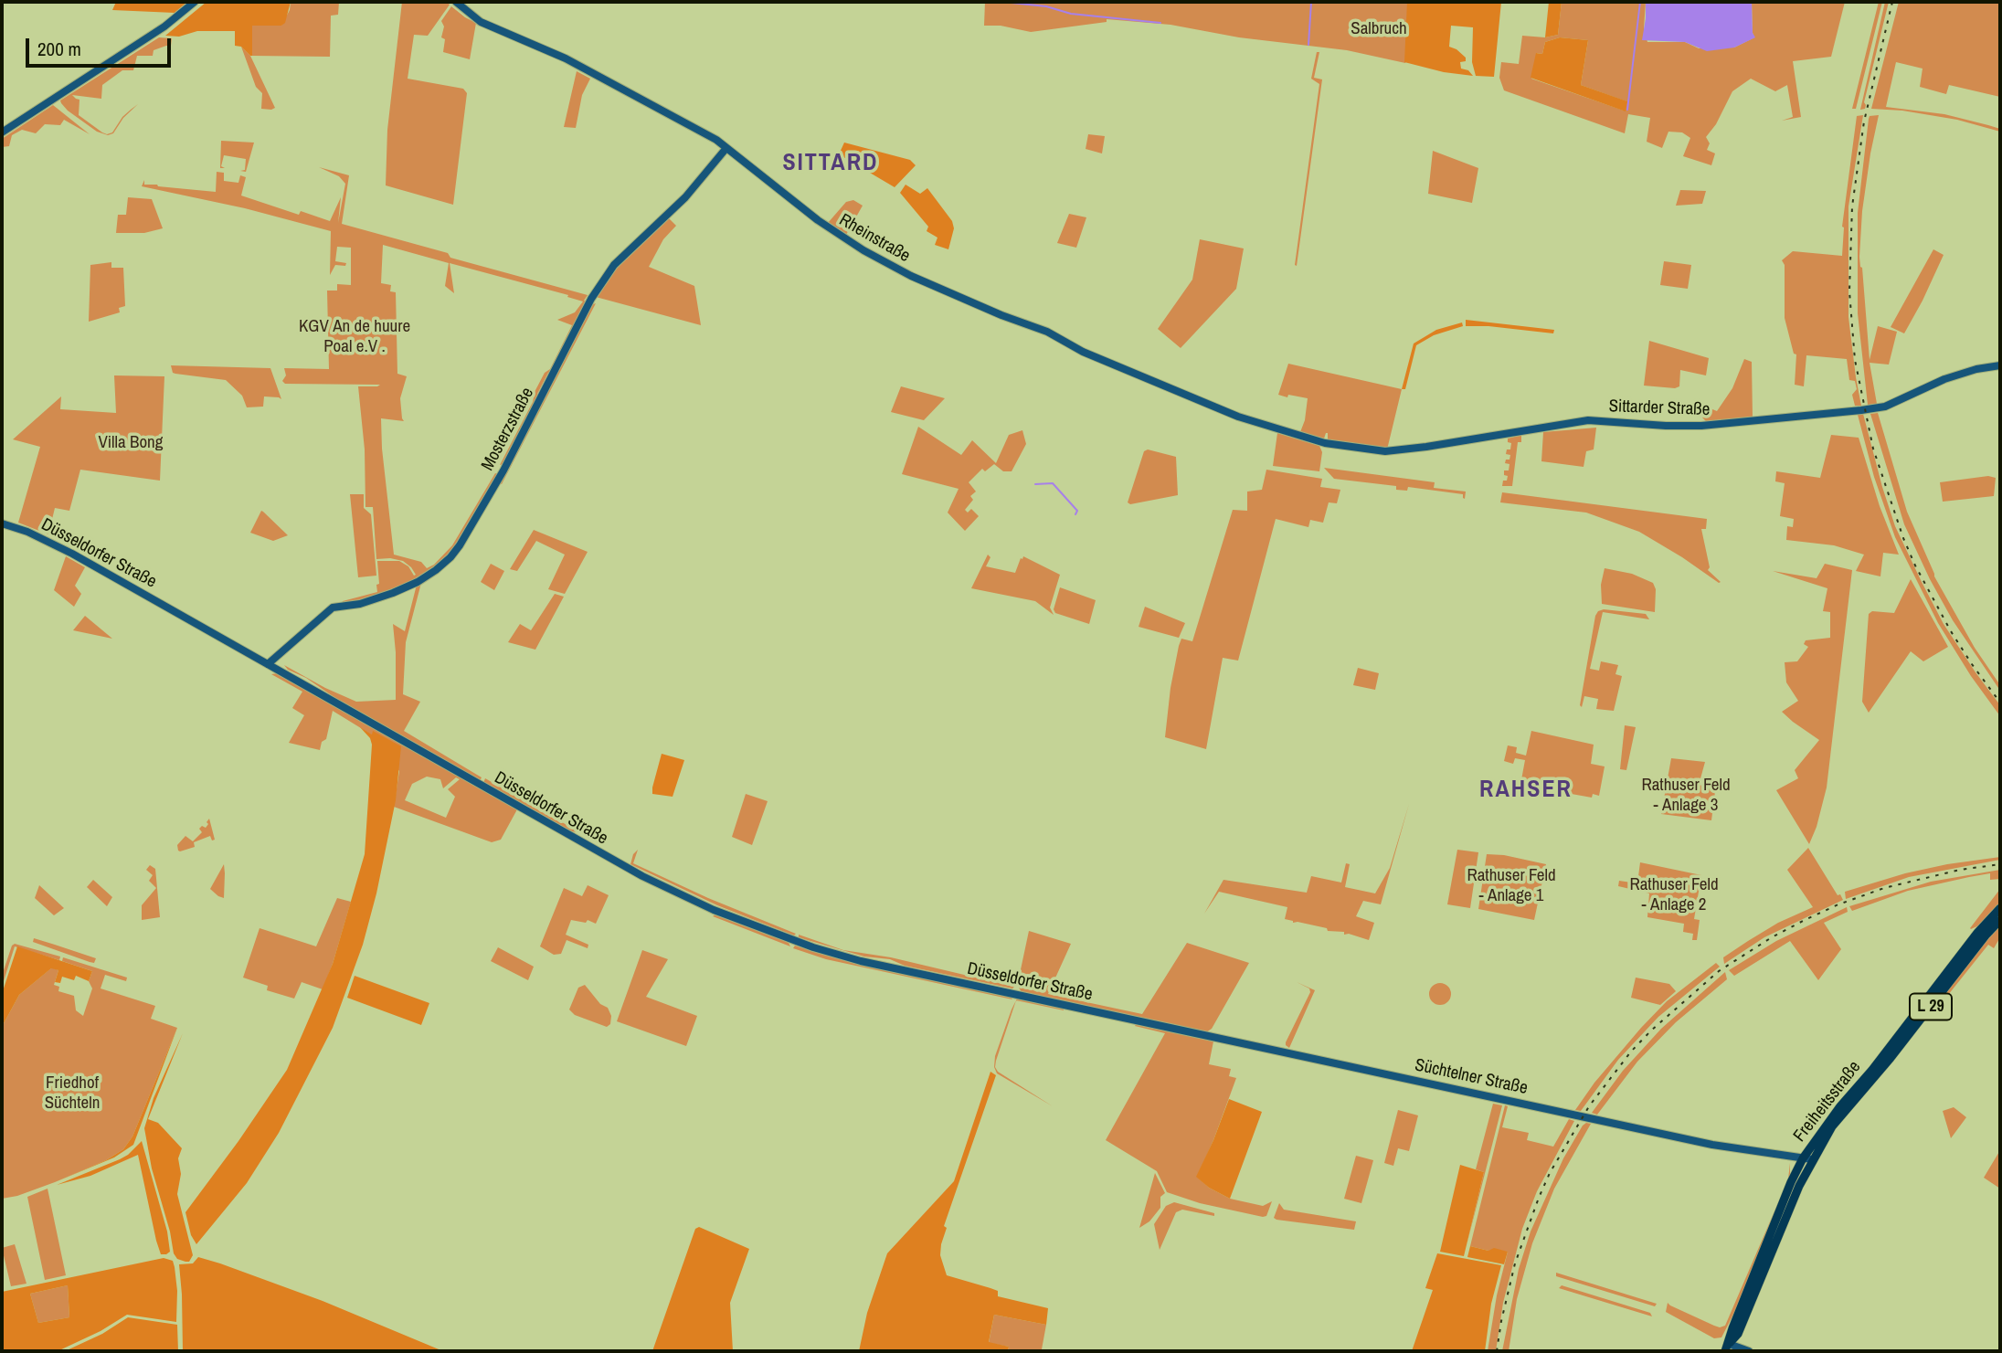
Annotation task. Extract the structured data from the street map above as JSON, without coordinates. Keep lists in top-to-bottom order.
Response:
{
  "streets": {
    "main road": ["L 29", "Freiheitsstraße"],
    "street": [
      "Rheinstraße",
      "Sittarder Straße",
      "Mosterzstraße",
      "Düsseldorfer Straße",
      "Süchtelner Straße"
    ]
  },
  "crossings": [
    ["Rheinstraße", "Sittarder Straße"],
    ["Rheinstraße", "Mosterzstraße"],
    ["Mosterzstraße", "Düsseldorfer Straße"],
    ["Düsseldorfer Straße", "Süchtelner Straße"],
    ["Süchtelner Straße", "Freiheitsstraße"]
  ],
  "districts": ["SITTARD", "RAHSER"],
  "parks": [
    "Salbruch",
    "KGV An de huure Poal e.V .",
    "Villa Bong",
    "Rathuser Feld - Anlage 3",
    "Rathuser Feld - Anlage 1",
    "Rathuser Feld - Anlage 2",
    "Friedhof Süchteln"
  ],
  "scale_bar": "200 m"
}
